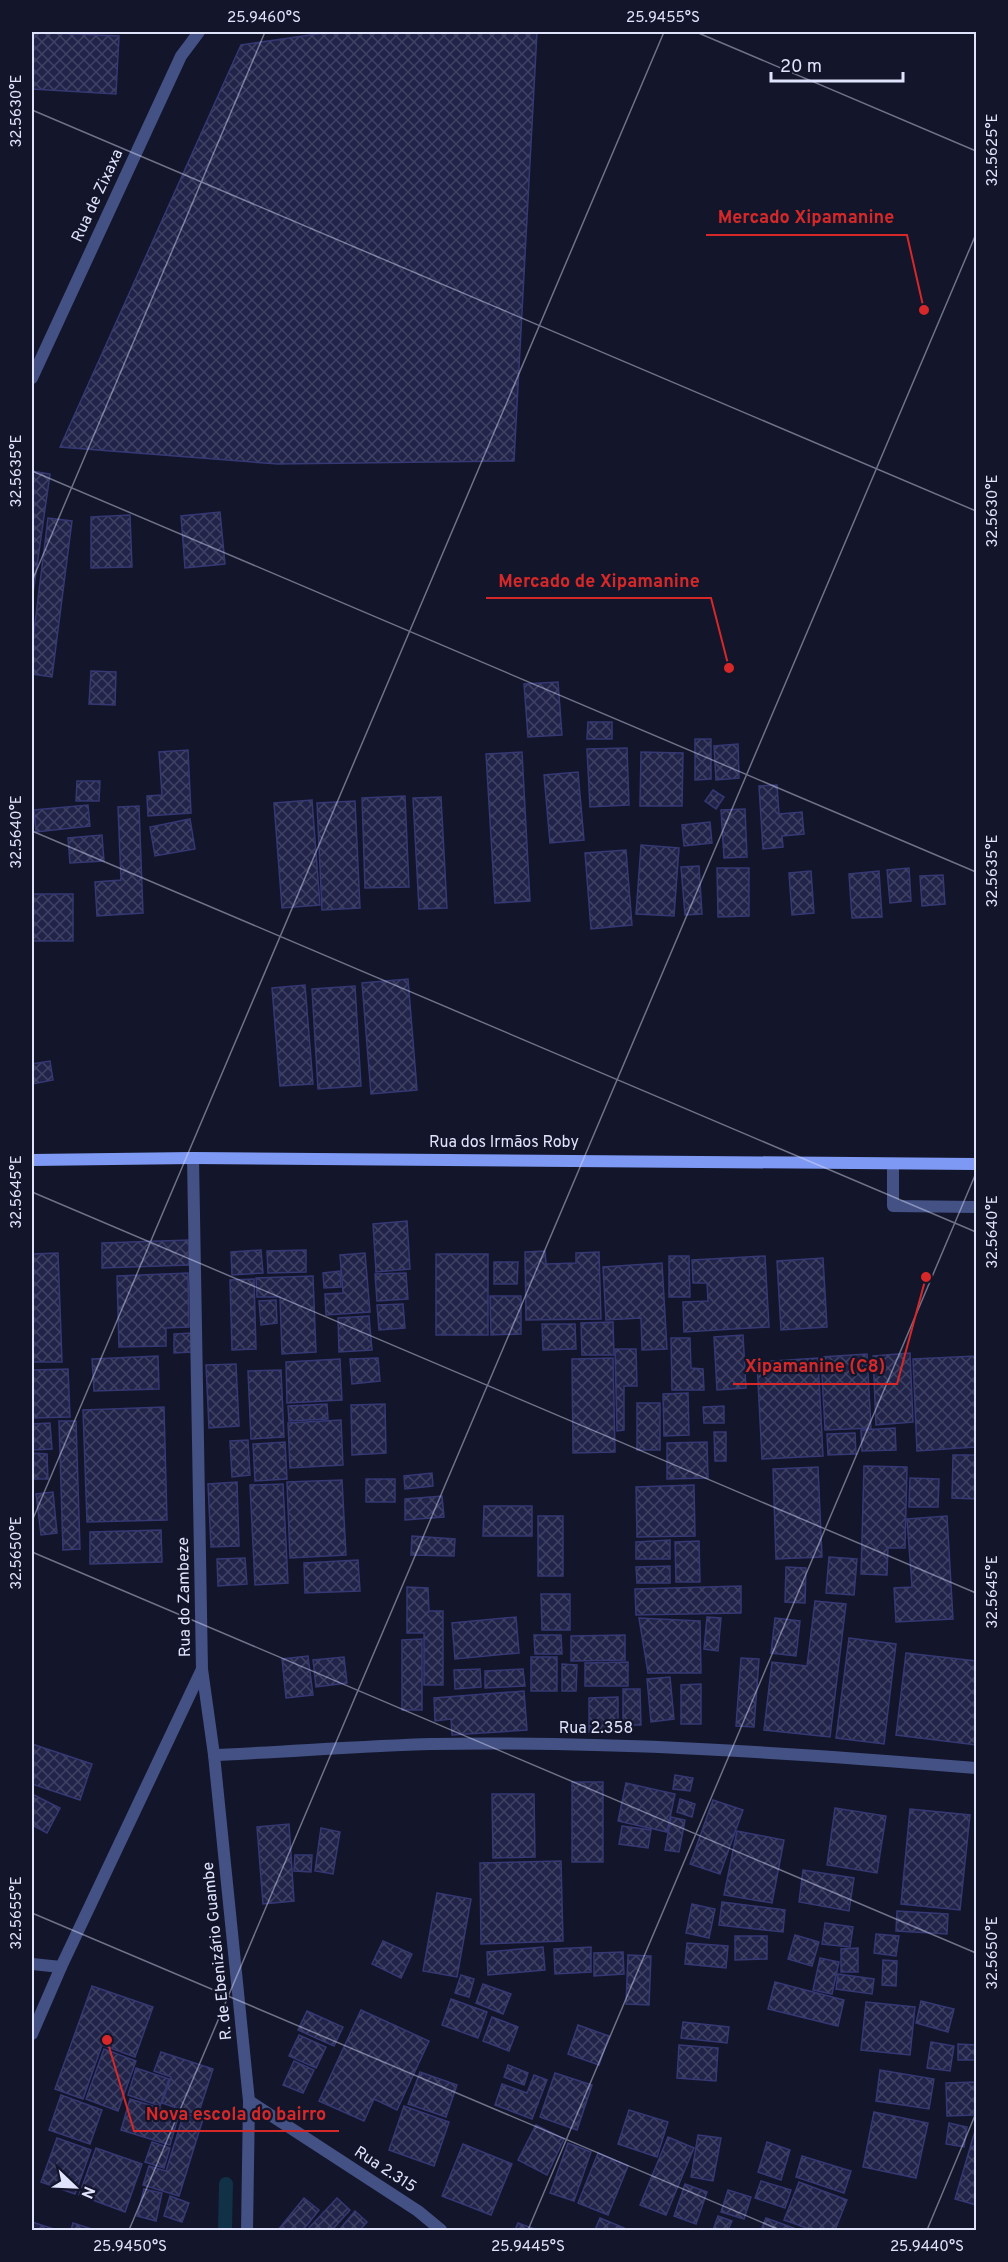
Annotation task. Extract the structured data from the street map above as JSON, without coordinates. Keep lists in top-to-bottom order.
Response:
{
  "streets": {
    "street": [
      "Rua de Zixaxa",
      "Rua dos Irmãos Roby",
      "Rua do Zambeze",
      "Rua 2.358",
      "R. de Ebenizário Guambe",
      "Rua 2.315"
    ]
  },
  "crossings": [
    ["Rua dos Irmãos Roby", "Rua do Zambeze"],
    ["Rua do Zambeze", "R. de Ebenizário Guambe"],
    ["Rua 2.358", "R. de Ebenizário Guambe"],
    ["R. de Ebenizário Guambe", "Rua 2.315"]
  ],
  "places": [
    "Mercado Xipamanine",
    "Mercado de Xipamanine",
    "Xipamanine (C8)",
    "Nova escola do bairro"
  ],
  "scale_bar": "20 m",
  "north": "bottom right",
  "coordinates": [
    "25.9460°S",
    "25.9455°S",
    "32.5630°E",
    "32.5625°E",
    "32.5635°E",
    "32.5640°E",
    "32.5645°E",
    "32.5650°E",
    "32.5655°E",
    "25.9450°S",
    "25.9445°S",
    "25.9440°S"
  ]
}
